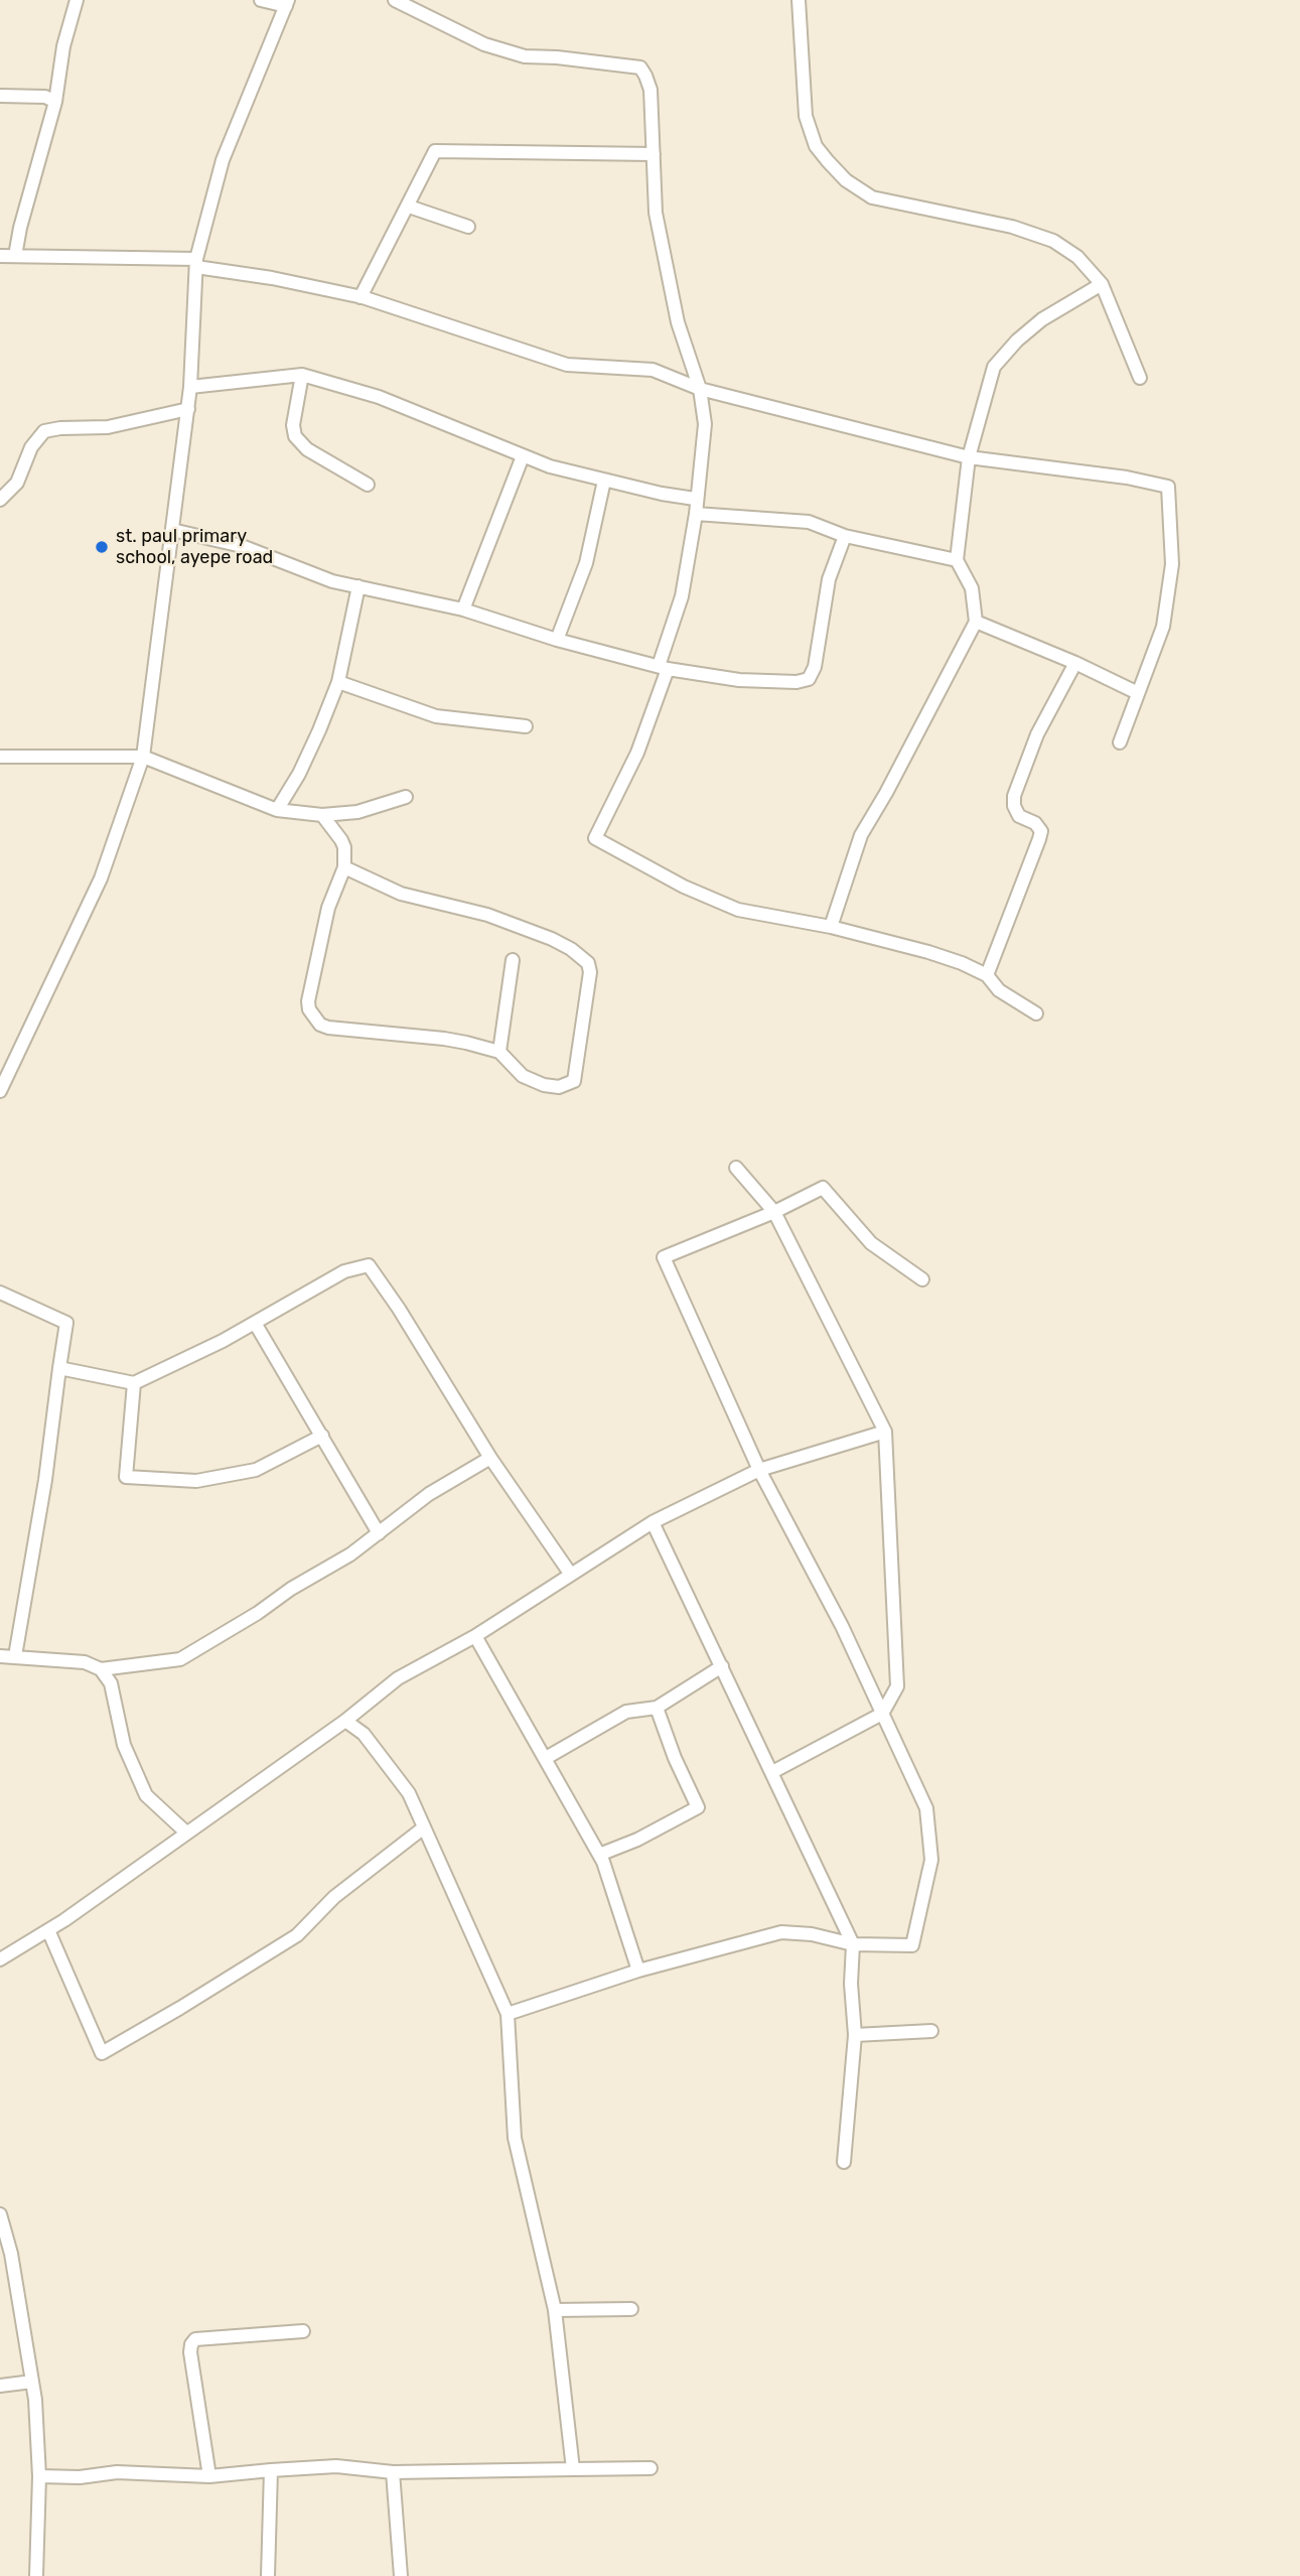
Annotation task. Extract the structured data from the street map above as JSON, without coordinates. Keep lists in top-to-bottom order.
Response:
{
  "places": ["st. paul primary school, ayepe road"]
}
